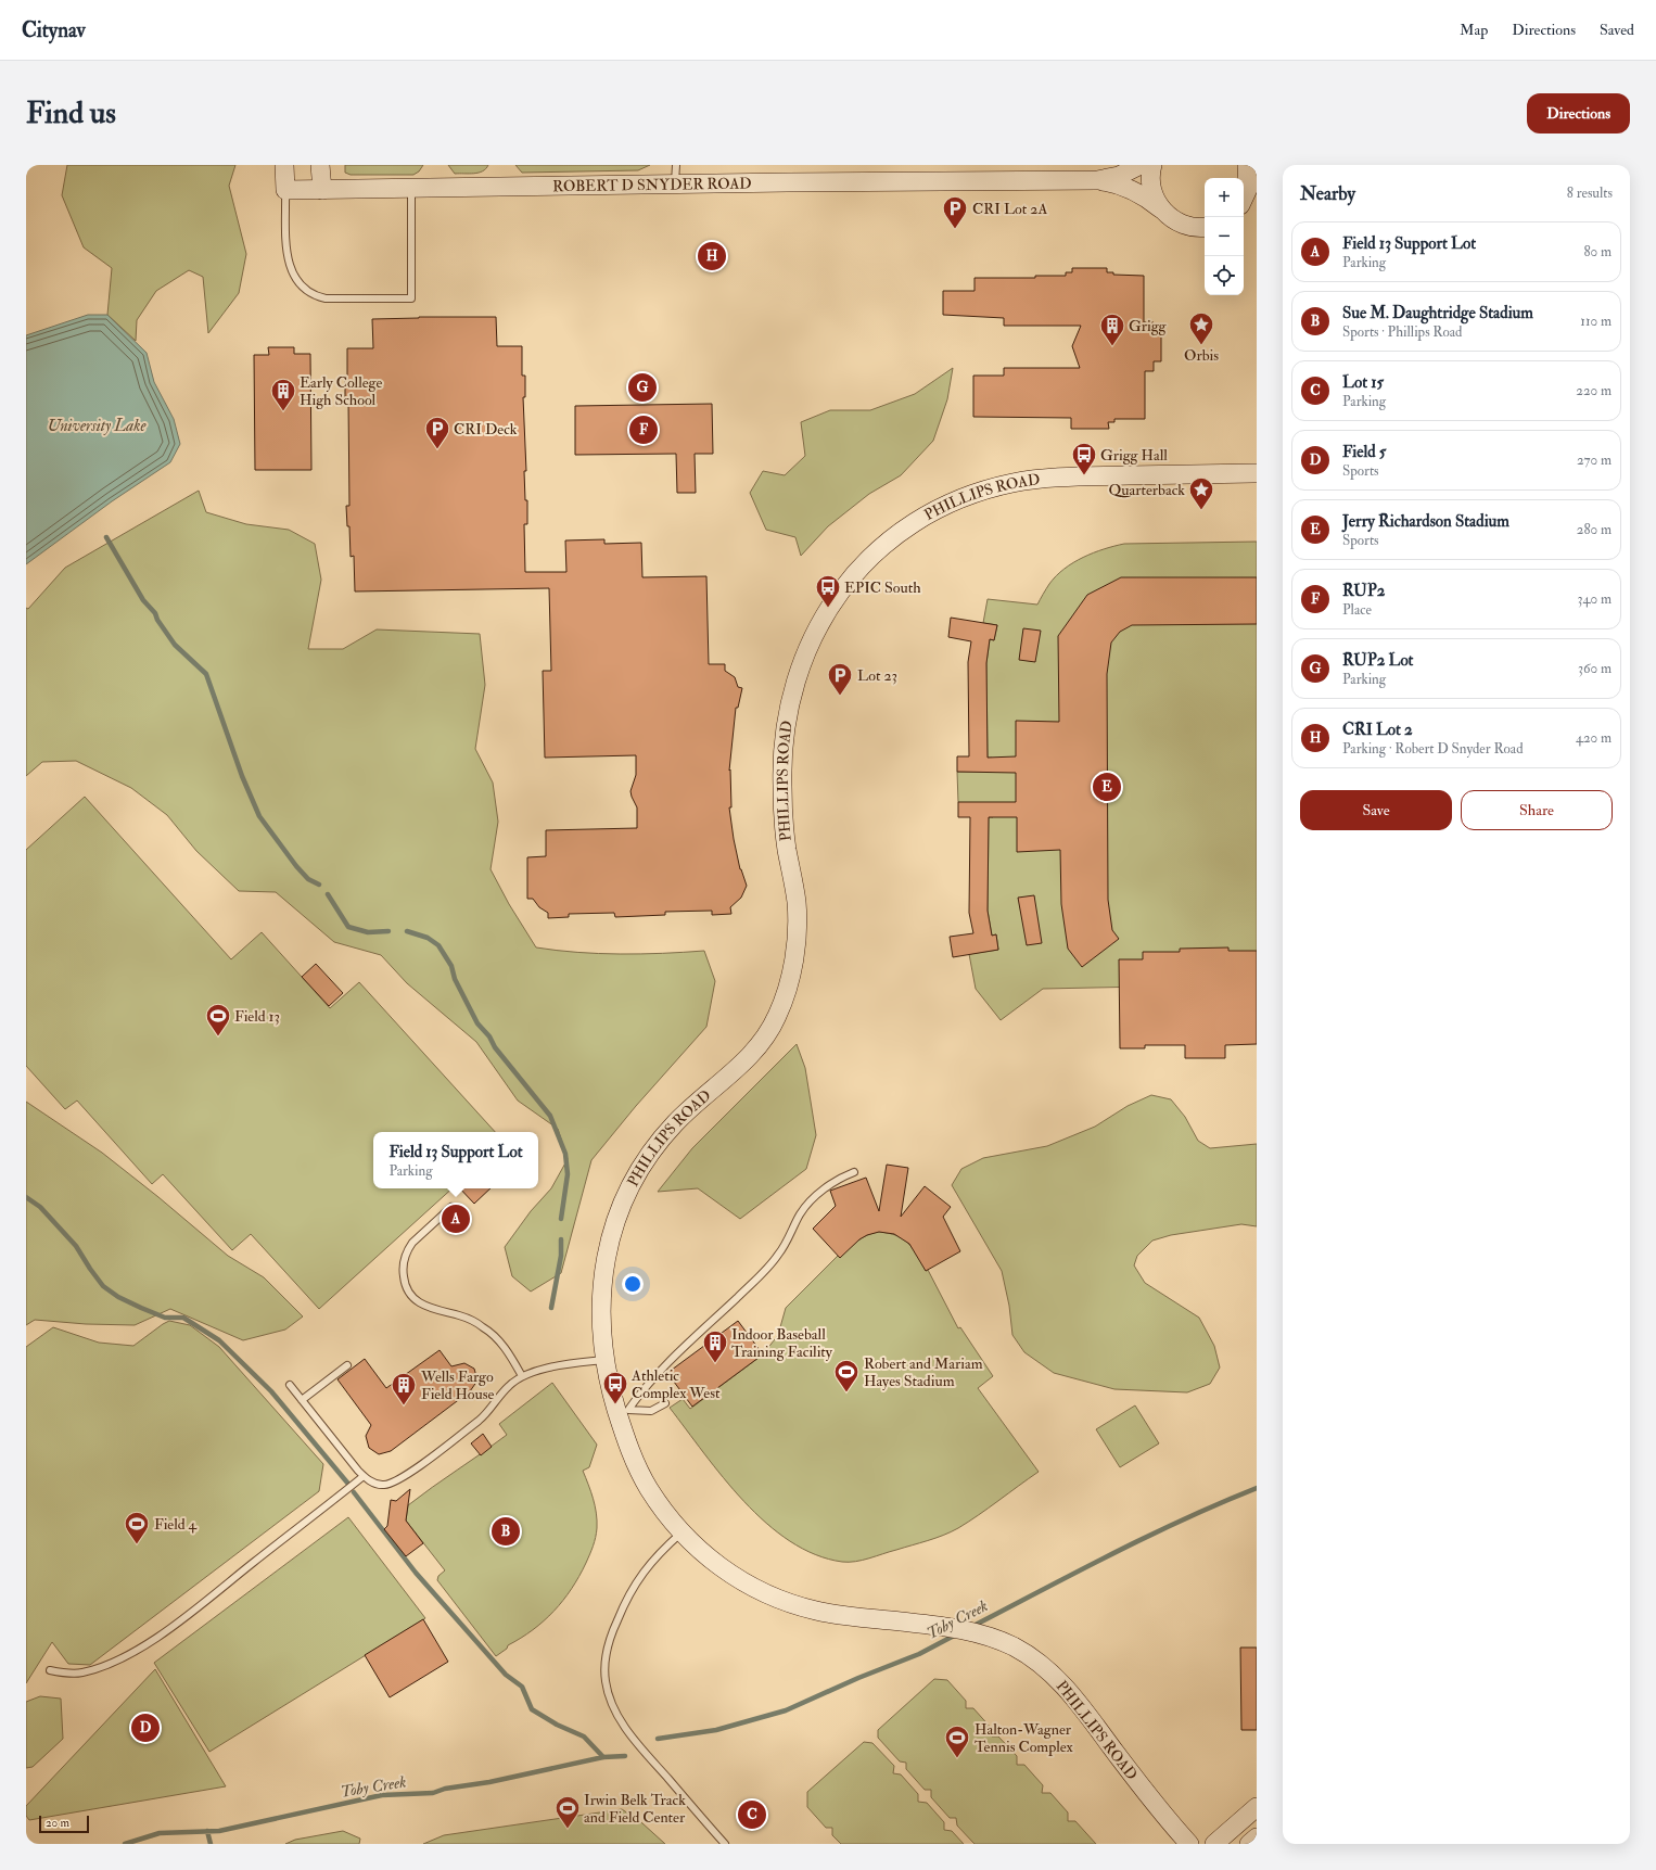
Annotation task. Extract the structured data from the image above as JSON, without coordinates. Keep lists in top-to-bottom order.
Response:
{
  "streets": {
    "street": ["ROBERT D SNYDER ROAD", "PHILLIPS ROAD"]
  },
  "water": ["University Lake", "Toby Creek"],
  "places": {
    "parking": ["CRI Lot 2A", "CRI Deck", "Lot 23"],
    "place": ["Orbis", "Quarterback"],
    "building": [
      "Grigg",
      "Early College High School",
      "Indoor Baseball Training Facility",
      "Wells Fargo Field House"
    ],
    "bus stop": ["Grigg Hall", "EPIC South", "Athletic Complex West"],
    "sports": [
      "Field 13",
      "Robert and Mariam Hayes Stadium",
      "Field 4",
      "Halton-Wagner Tennis Complex",
      "Irwin Belk Track and Field Center"
    ]
  },
  "scale_bar": "20 m",
  "page": {
    "header": "Citynav",
    "nav": ["Map", "Directions", "Saved"],
    "buttons": [
      "Directions",
      ["Save", "Share"]
    ],
    "title": "Find us",
    "heading": ["Nearby", "8 results"],
    "map_buttons": ["+", "−"],
    "list": [
      {
        "mark": "A",
        "name": "Field 13 Support Lot",
        "note": "Parking",
        "value": "80 m"
      },
      {
        "mark": "B",
        "name": "Sue M. Daughtridge Stadium",
        "note": "Sports · Phillips Road",
        "value": "110 m"
      },
      {
        "mark": "C",
        "name": "Lot 15",
        "note": "Parking",
        "value": "220 m"
      },
      {
        "mark": "D",
        "name": "Field 5",
        "note": "Sports",
        "value": "270 m"
      },
      {
        "mark": "E",
        "name": "Jerry Richardson Stadium",
        "note": "Sports",
        "value": "280 m"
      },
      {
        "mark": "F",
        "name": "RUP2",
        "note": "Place",
        "value": "340 m"
      },
      {
        "mark": "G",
        "name": "RUP2 Lot",
        "note": "Parking",
        "value": "360 m"
      },
      {
        "mark": "H",
        "name": "CRI Lot 2",
        "note": "Parking · Robert D Snyder Road",
        "value": "420 m"
      }
    ],
    "pins": [
      "H",
      "G",
      "F",
      "E",
      "A",
      "B",
      "D",
      "C"
    ],
    "popup": ["Field 13 Support Lot", "Parking"],
    "scale": "20 m"
  }
}
